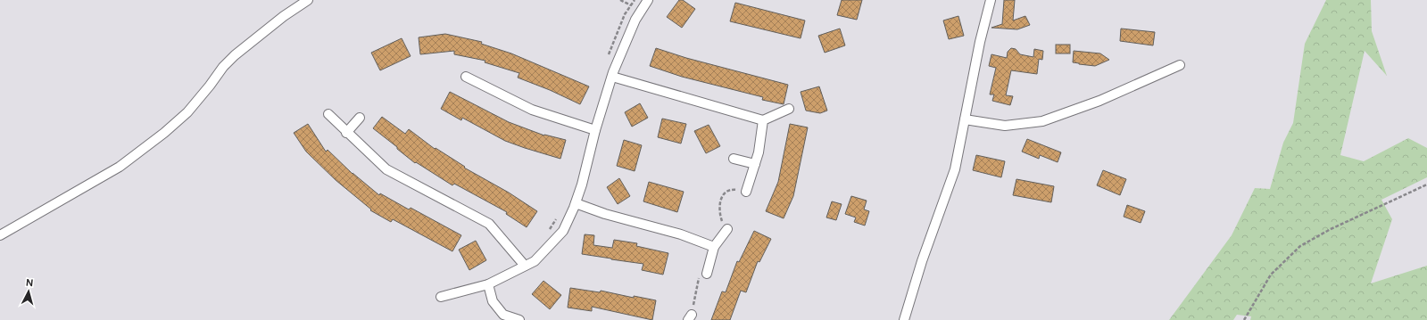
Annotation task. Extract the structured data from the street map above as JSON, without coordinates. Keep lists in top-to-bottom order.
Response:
{
  "north": "top"
}
